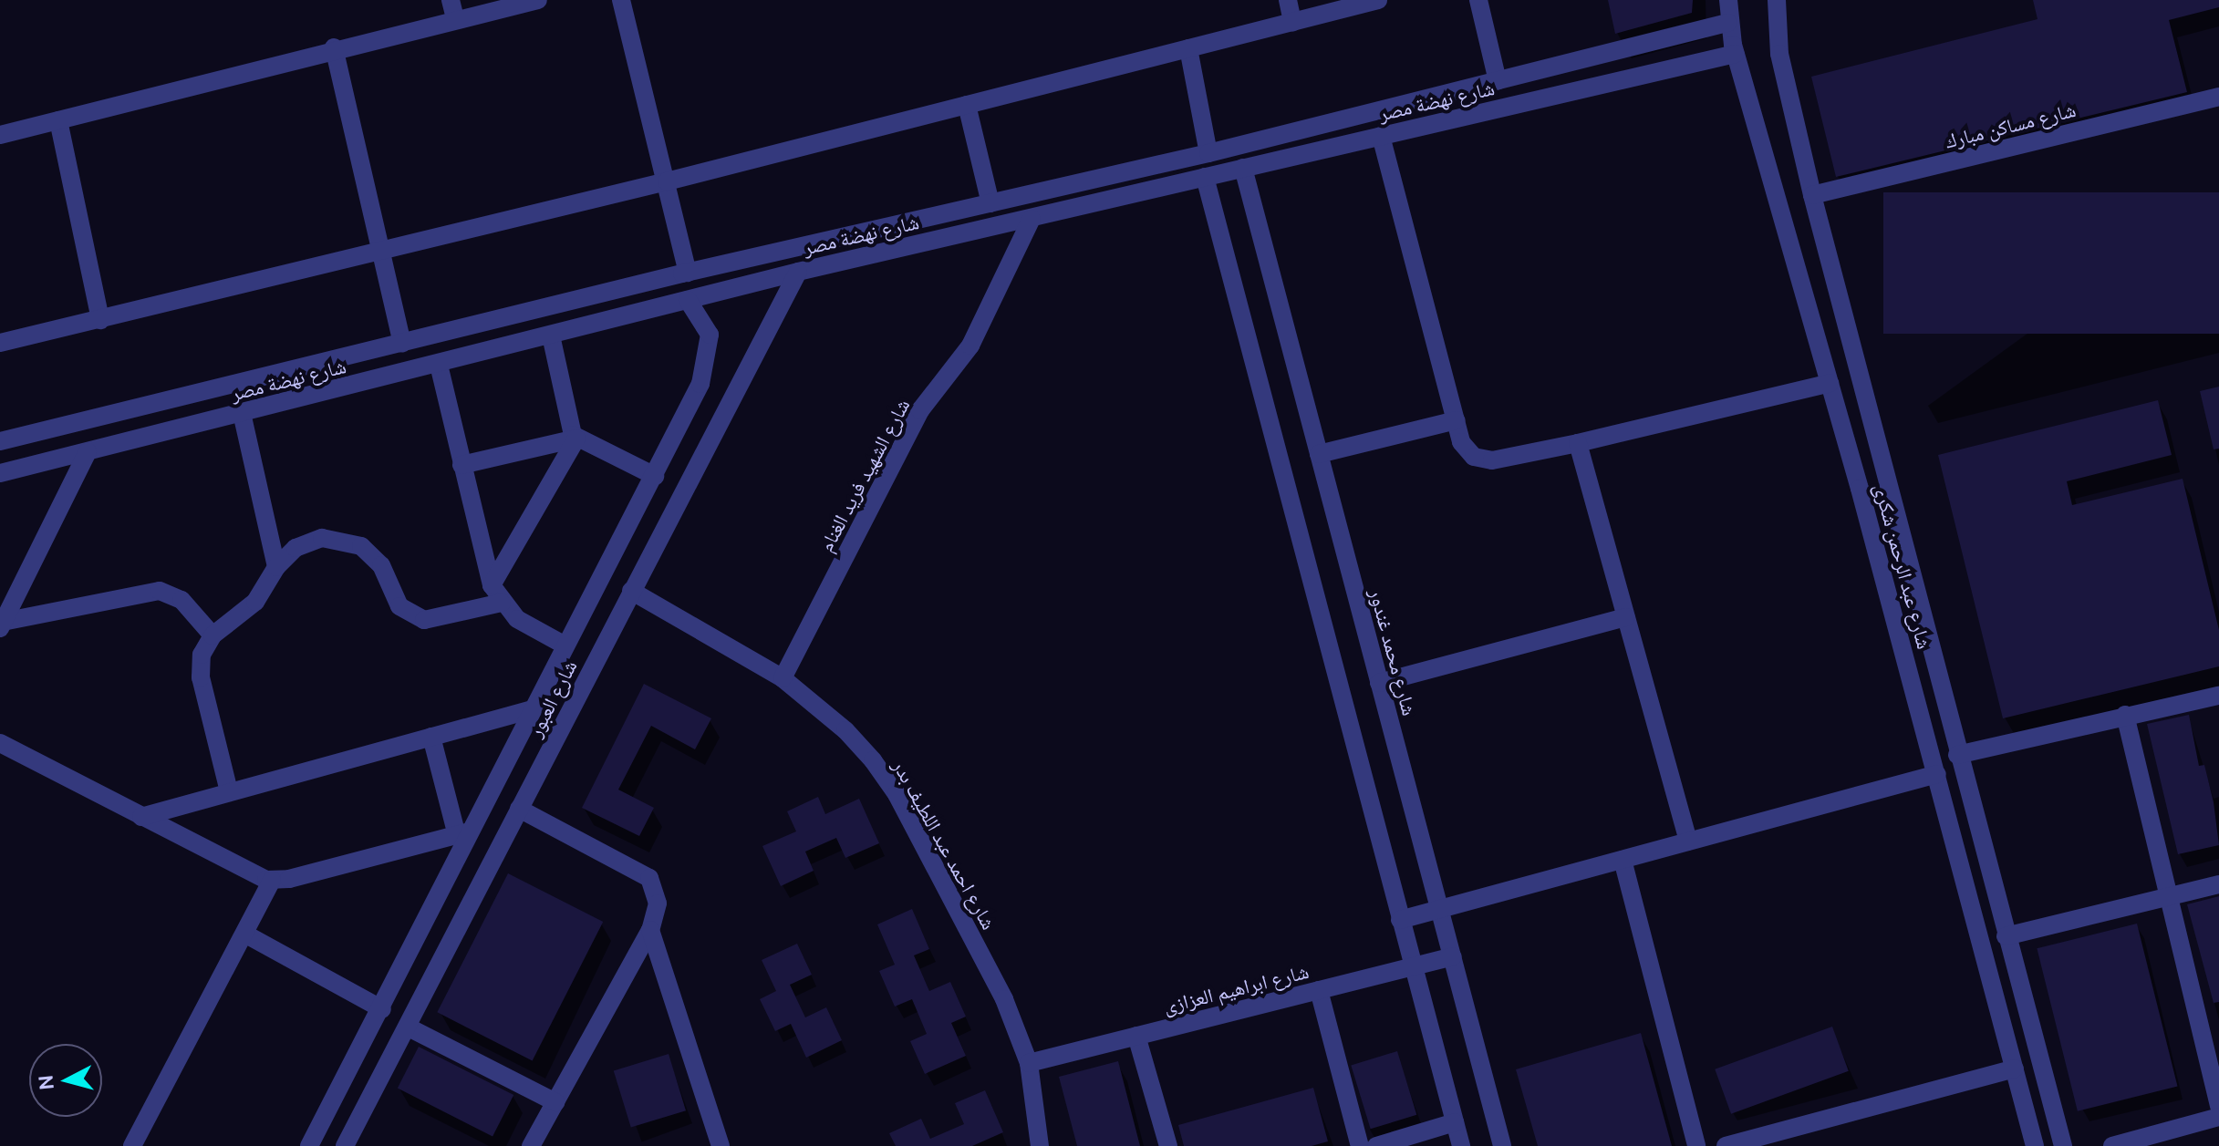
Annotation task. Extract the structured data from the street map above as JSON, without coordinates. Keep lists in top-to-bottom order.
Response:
{
  "streets": {
    "street": [
      "شارع نهضة مصر",
      "شارع مساكن مبارك",
      "شارع الشهيد فريد الغنام",
      "شارع عبد الرحمن شكرى",
      "شارع محمد غندور",
      "شارع العبور",
      "شارع احمد عبد اللطيف بدر",
      "شارع ابراهيم العزازى"
    ]
  },
  "crossings": [
    ["شارع نهضة مصر", "شارع الشهيد فريد الغنام"],
    ["شارع نهضة مصر", "شارع عبد الرحمن شكرى"],
    ["شارع نهضة مصر", "شارع محمد غندور"],
    ["شارع نهضة مصر", "شارع العبور"],
    ["شارع مساكن مبارك", "شارع عبد الرحمن شكرى"],
    ["شارع الشهيد فريد الغنام", "شارع احمد عبد اللطيف بدر"],
    ["شارع محمد غندور", "شارع ابراهيم العزازى"],
    ["شارع العبور", "شارع احمد عبد اللطيف بدر"],
    ["شارع احمد عبد اللطيف بدر", "شارع ابراهيم العزازى"]
  ],
  "north": "left"
}
